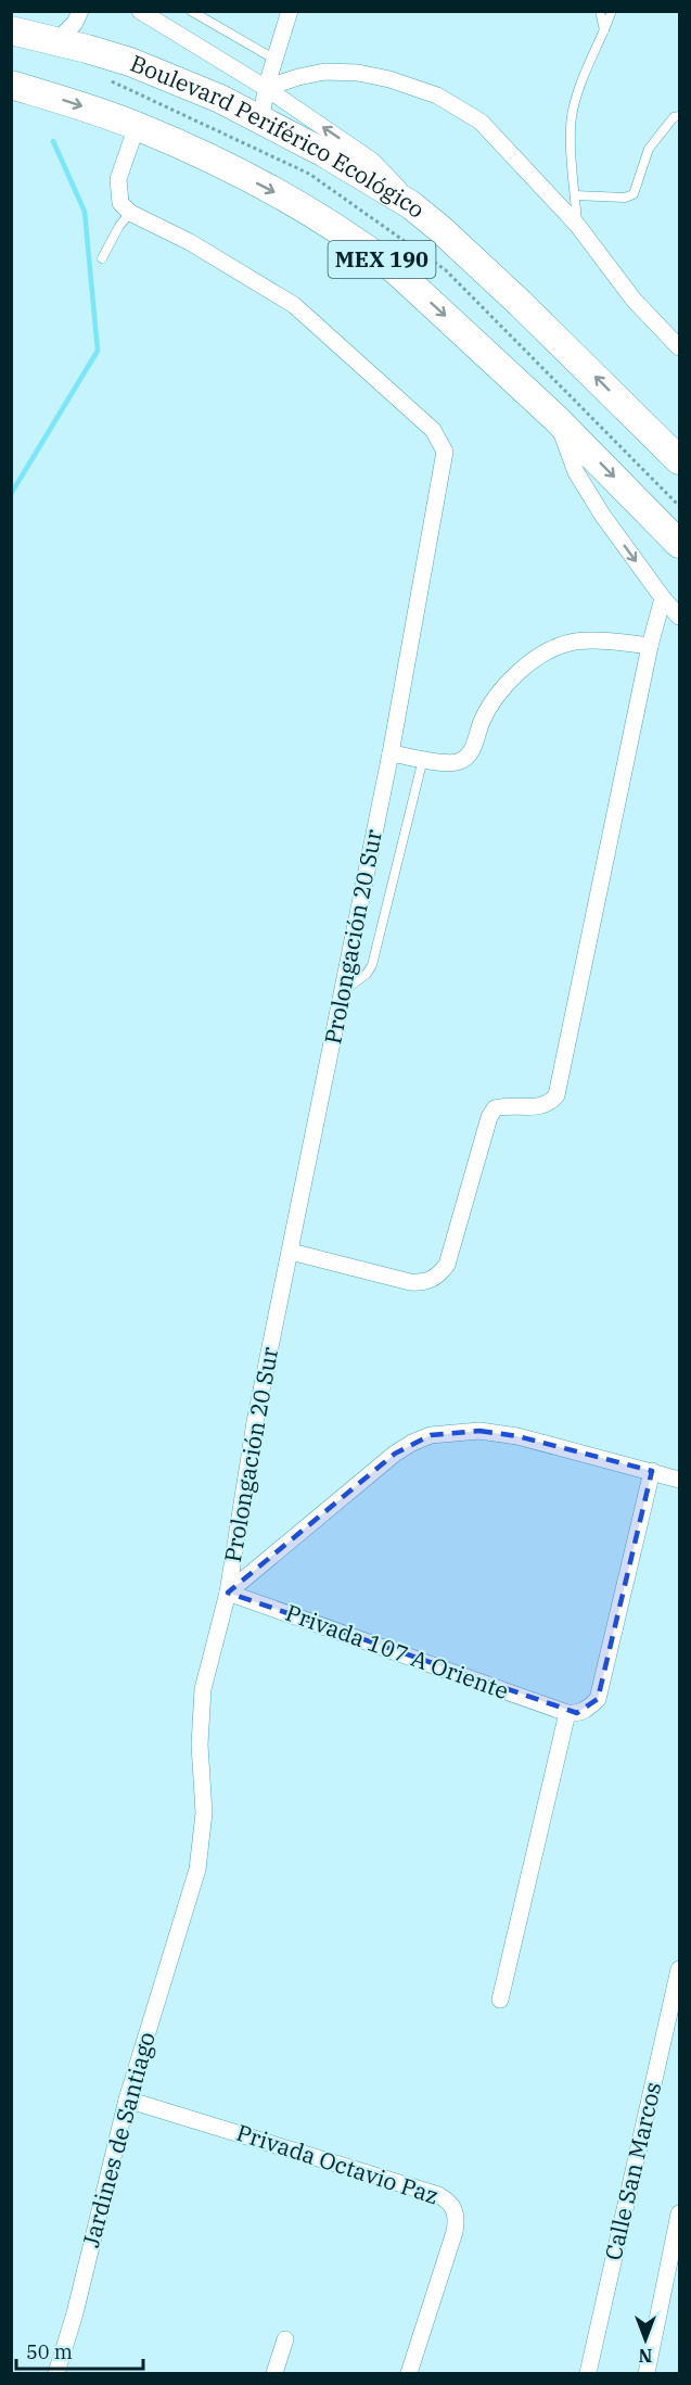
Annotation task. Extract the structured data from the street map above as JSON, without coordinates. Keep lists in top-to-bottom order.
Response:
{
  "streets": {
    "highway": ["Boulevard Periférico Ecológico", "MEX 190"],
    "street": [
      "Prolongación 20 Sur",
      "Privada 107 A Oriente",
      "Jardines de Santiago",
      "Privada Octavio Paz",
      "Calle San Marcos"
    ]
  },
  "crossings": [
    ["Prolongación 20 Sur", "Privada 107 A Oriente"],
    ["Prolongación 20 Sur", "Jardines de Santiago"],
    ["Jardines de Santiago", "Privada Octavio Paz"]
  ],
  "scale_bar": "50 m",
  "north": "bottom"
}
